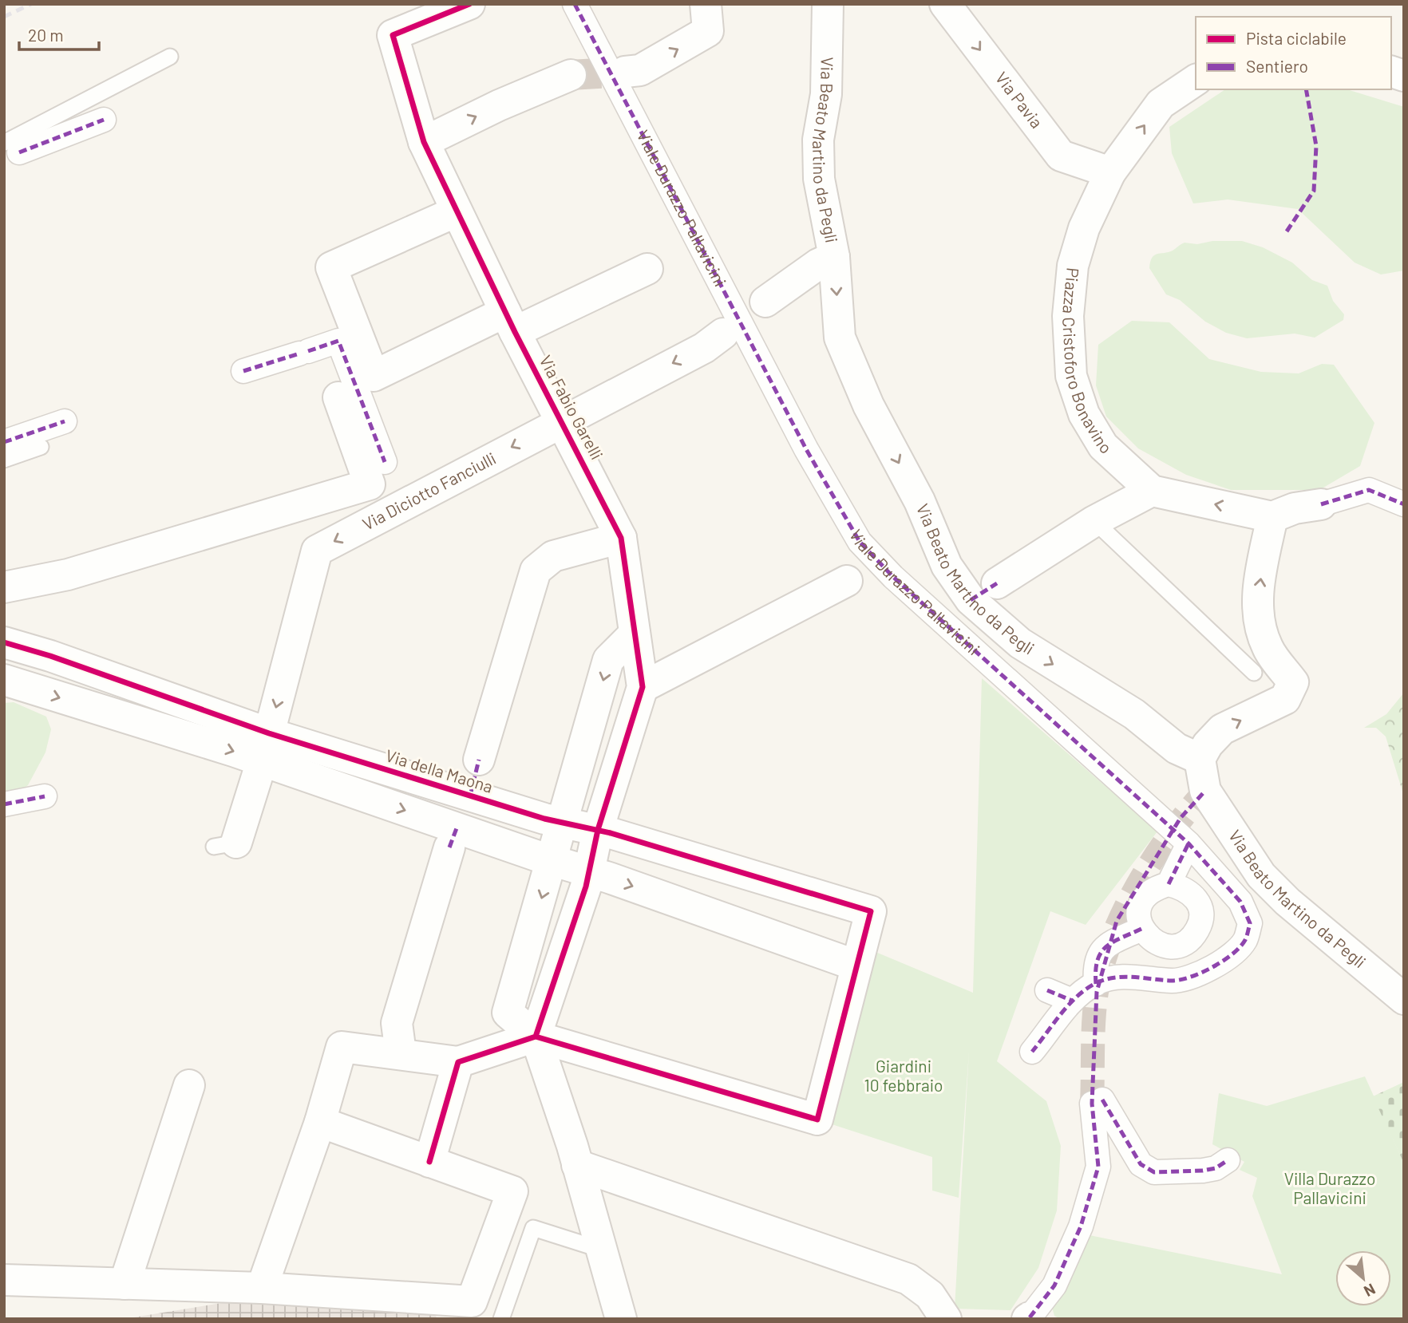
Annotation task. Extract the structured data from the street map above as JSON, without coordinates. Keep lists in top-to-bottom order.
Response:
{
  "streets": {
    "street": [
      "Via Pavia",
      "Via Beato Martino da Pegli",
      "Viale Durazzo Pallavicini",
      "Piazza Cristoforo Bonavino",
      "Via Fabio Garelli",
      "Via Diciotto Fanciulli",
      "Via della Maona"
    ]
  },
  "crossings": [
    ["Via Pavia", "Piazza Cristoforo Bonavino"],
    ["Via Fabio Garelli", "Via Diciotto Fanciulli"],
    ["Via Fabio Garelli", "Via della Maona"],
    ["Via Diciotto Fanciulli", "Via della Maona"]
  ],
  "one_way": ["Via Pavia", "Via Beato Martino da Pegli"],
  "parks": ["Giardini 10 febbraio", "Villa Durazzo Pallavicini"],
  "legend": ["Pista ciclabile", "Sentiero"],
  "scale_bar": "20 m",
  "north": "bottom right"
}
